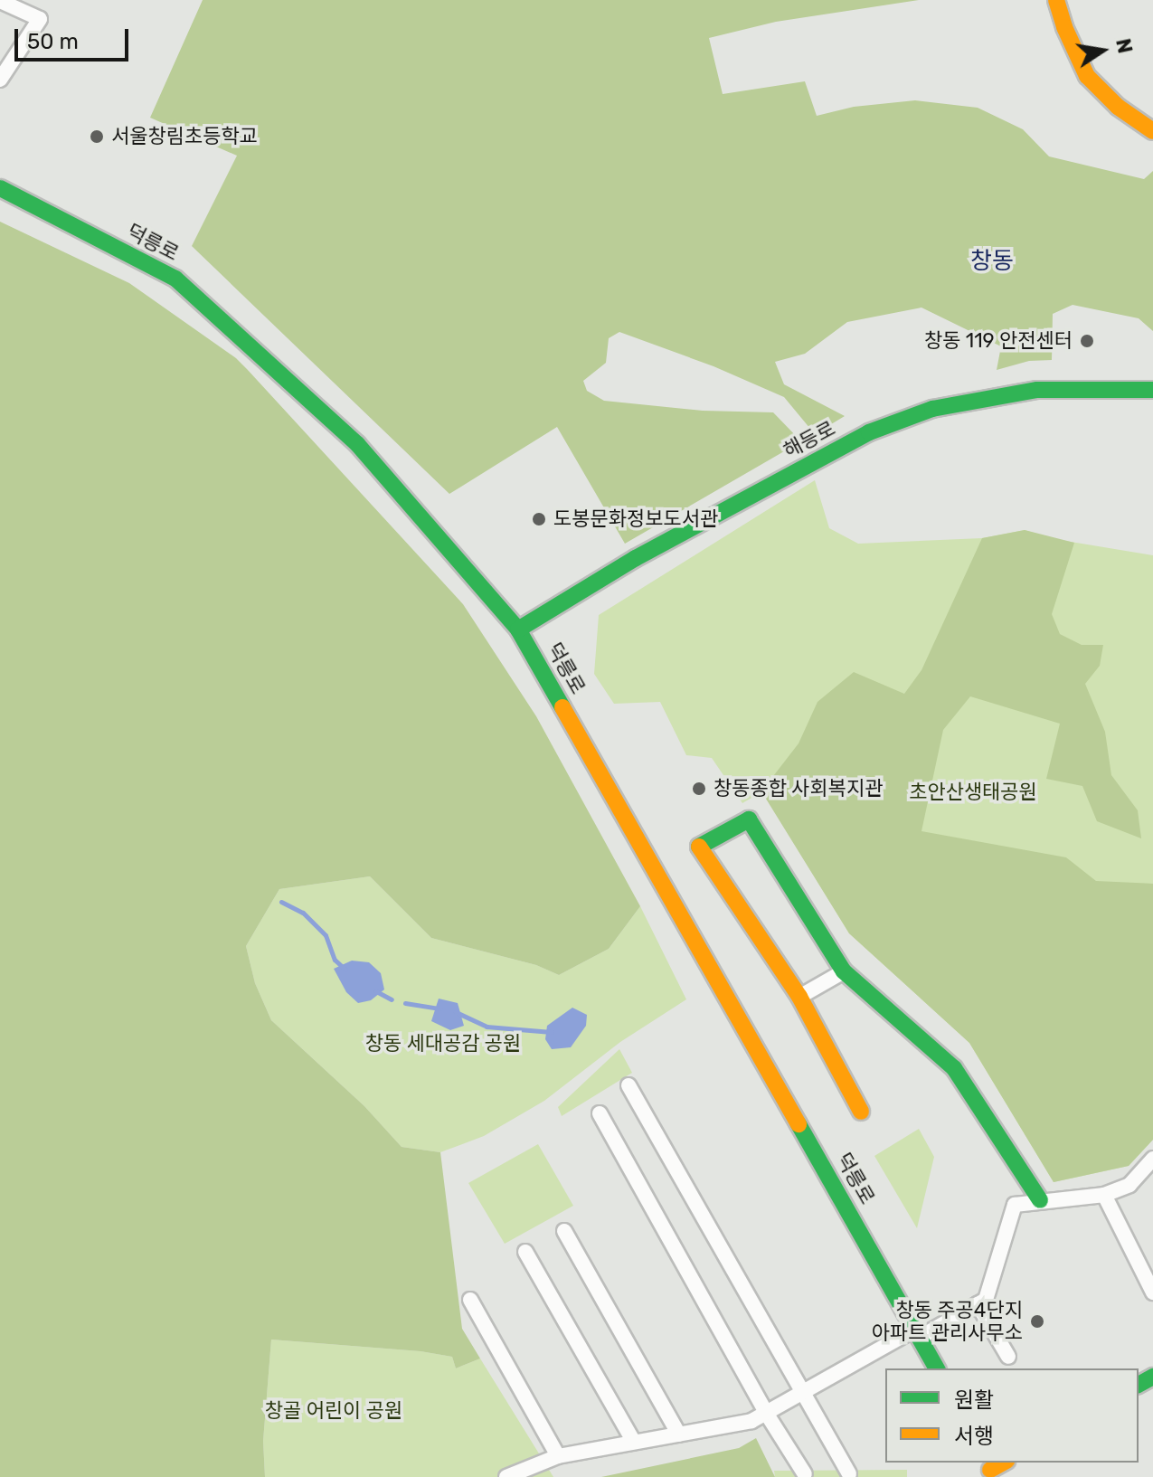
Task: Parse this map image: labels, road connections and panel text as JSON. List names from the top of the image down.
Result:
{
  "streets": {
    "main road": ["덕릉로", "해등로"]
  },
  "crossings": [
    ["덕릉로", "해등로"]
  ],
  "districts": ["창동"],
  "parks": ["초안산생태공원", "창동 세대공감 공원", "창골 어린이 공원"],
  "places": [
    "서울창림초등학교",
    "창동 119 안전센터",
    "도봉문화정보도서관",
    "창동종합 사회복지관",
    "창동 주공4단지 아파트 관리사무소"
  ],
  "legend": ["원활", "서행"],
  "scale_bar": "50 m",
  "north": "right"
}
